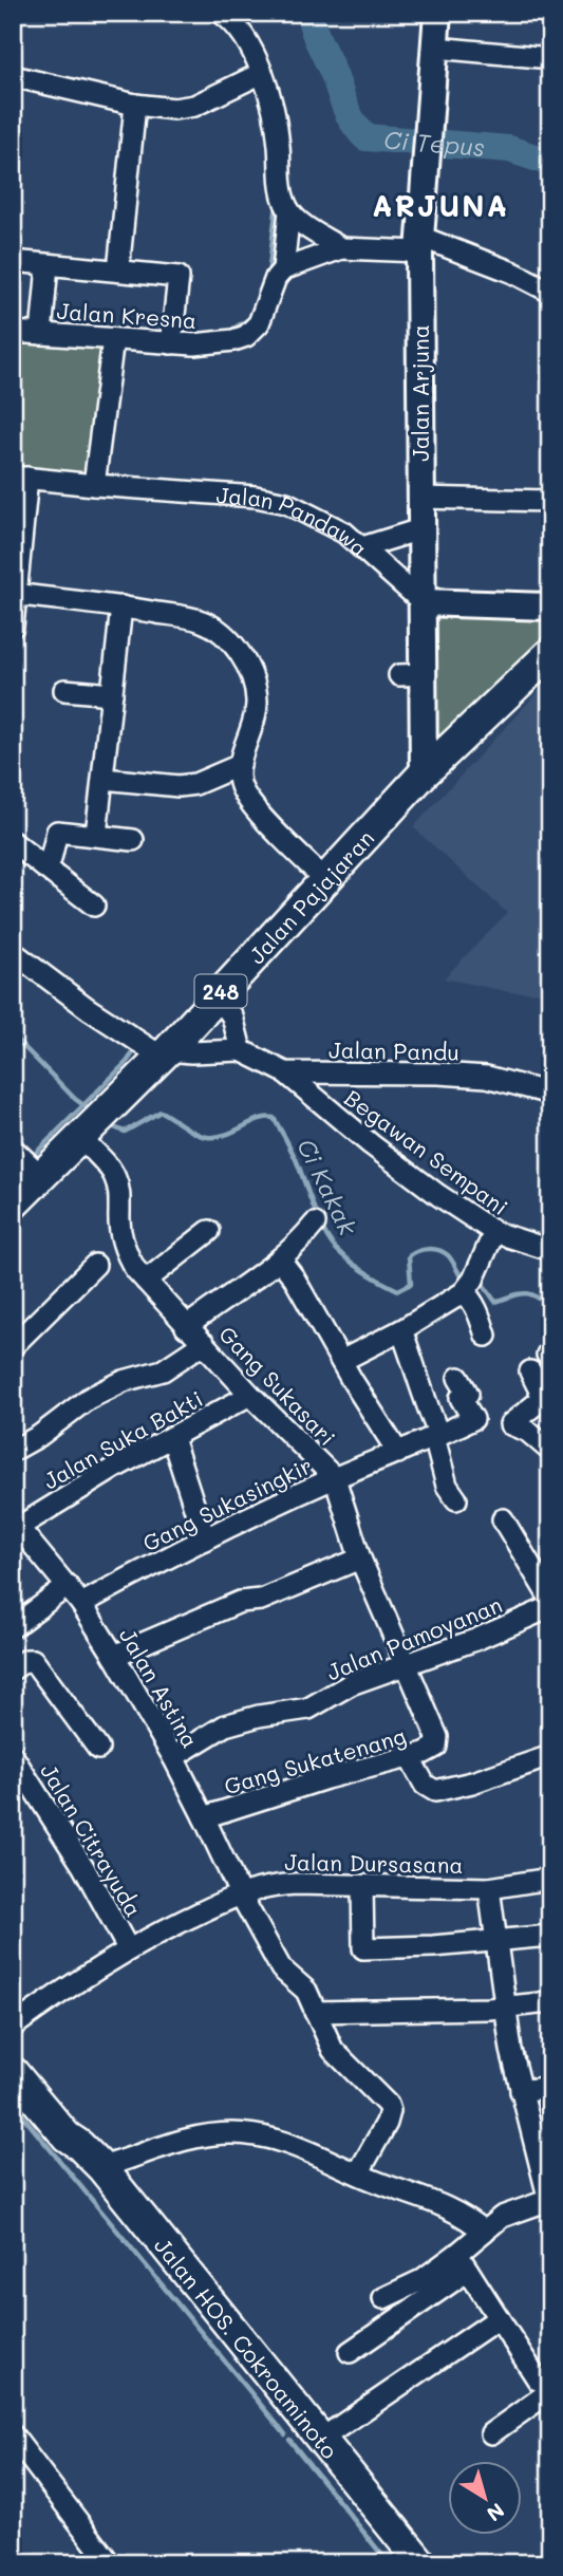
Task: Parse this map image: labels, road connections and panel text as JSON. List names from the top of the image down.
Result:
{
  "streets": {
    "highway": ["Jalan Pajajaran", "248", "Jalan HOS. Cokroaminoto"],
    "main road": ["Jalan Arjuna"],
    "street": [
      "Jalan Kresna",
      "Jalan Pandawa",
      "Jalan Pandu",
      "Begawan Sempani",
      "Gang Sukasari",
      "Jalan Suka Bakti",
      "Gang Sukasingkir",
      "Jalan Pamoyanan",
      "Jalan Astina",
      "Gang Sukatenang",
      "Jalan Citrayuda",
      "Jalan Dursasana"
    ]
  },
  "crossings": [
    ["Jalan Arjuna", "Jalan Pandawa"],
    ["Jalan Arjuna", "Jalan Pajajaran"],
    ["Jalan Pajajaran", "Jalan Pandu"],
    ["Jalan Pajajaran", "Gang Sukasari"],
    ["Jalan Pandu", "Begawan Sempani"],
    ["Gang Sukasari", "Jalan Suka Bakti"],
    ["Gang Sukasari", "Gang Sukasingkir"],
    ["Jalan Suka Bakti", "Jalan Astina"],
    ["Gang Sukasingkir", "Jalan Pamoyanan"],
    ["Gang Sukasingkir", "Jalan Astina"],
    ["Gang Sukasingkir", "Gang Sukatenang"],
    ["Jalan Pamoyanan", "Jalan Astina"],
    ["Jalan Pamoyanan", "Gang Sukatenang"],
    ["Jalan Astina", "Gang Sukatenang"],
    ["Jalan Astina", "Jalan Dursasana"],
    ["Jalan Citrayuda", "Jalan Dursasana"]
  ],
  "districts": ["ARJUNA"],
  "water": ["Ci Tepus", "Ci Kakak"],
  "north": "bottom right"
}
